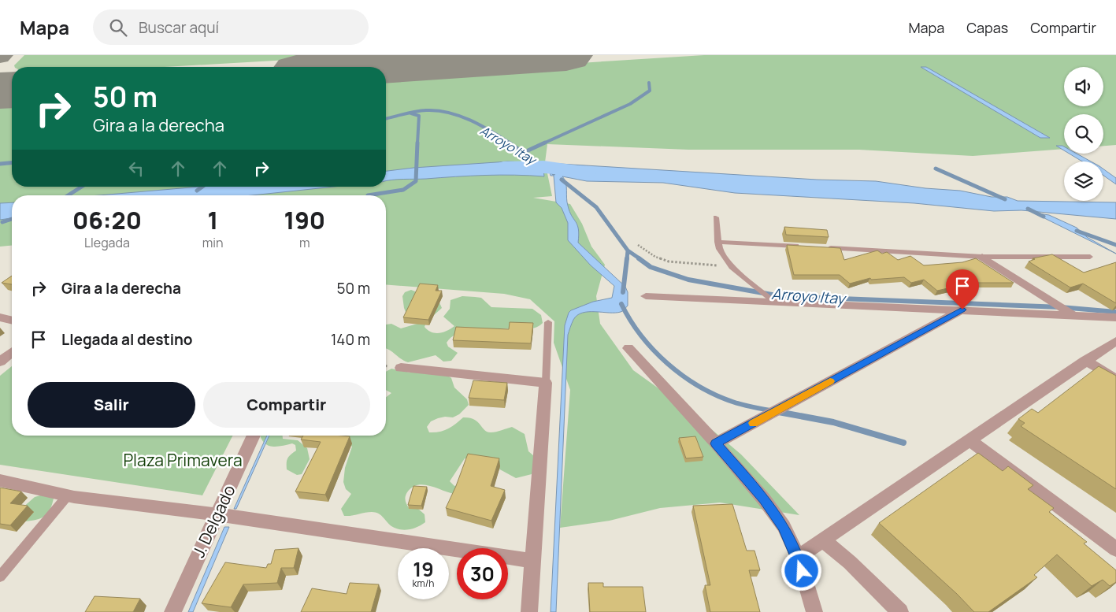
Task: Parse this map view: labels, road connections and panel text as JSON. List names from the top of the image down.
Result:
{
  "streets": {
    "street": ["J. Delgado"]
  },
  "water": ["Arroyo Itay"],
  "parks": ["Plaza Primavera"],
  "page": {
    "header": "Mapa",
    "search": "Buscar aquí",
    "nav": ["Mapa", "Capas", "Compartir"],
    "turn": ["50 m", "Gira a la derecha"],
    "eta": [
      "06:20",
      "Llegada",
      "1",
      "min",
      "190",
      "m"
    ],
    "list": [
      {
        "name": "Gira a la derecha",
        "value": "50 m"
      },
      {
        "name": "Llegada al destino",
        "value": "140 m"
      }
    ],
    "buttons": ["Salir", "Compartir"],
    "speed": "19 km/h",
    "limit": "30"
  }
}
